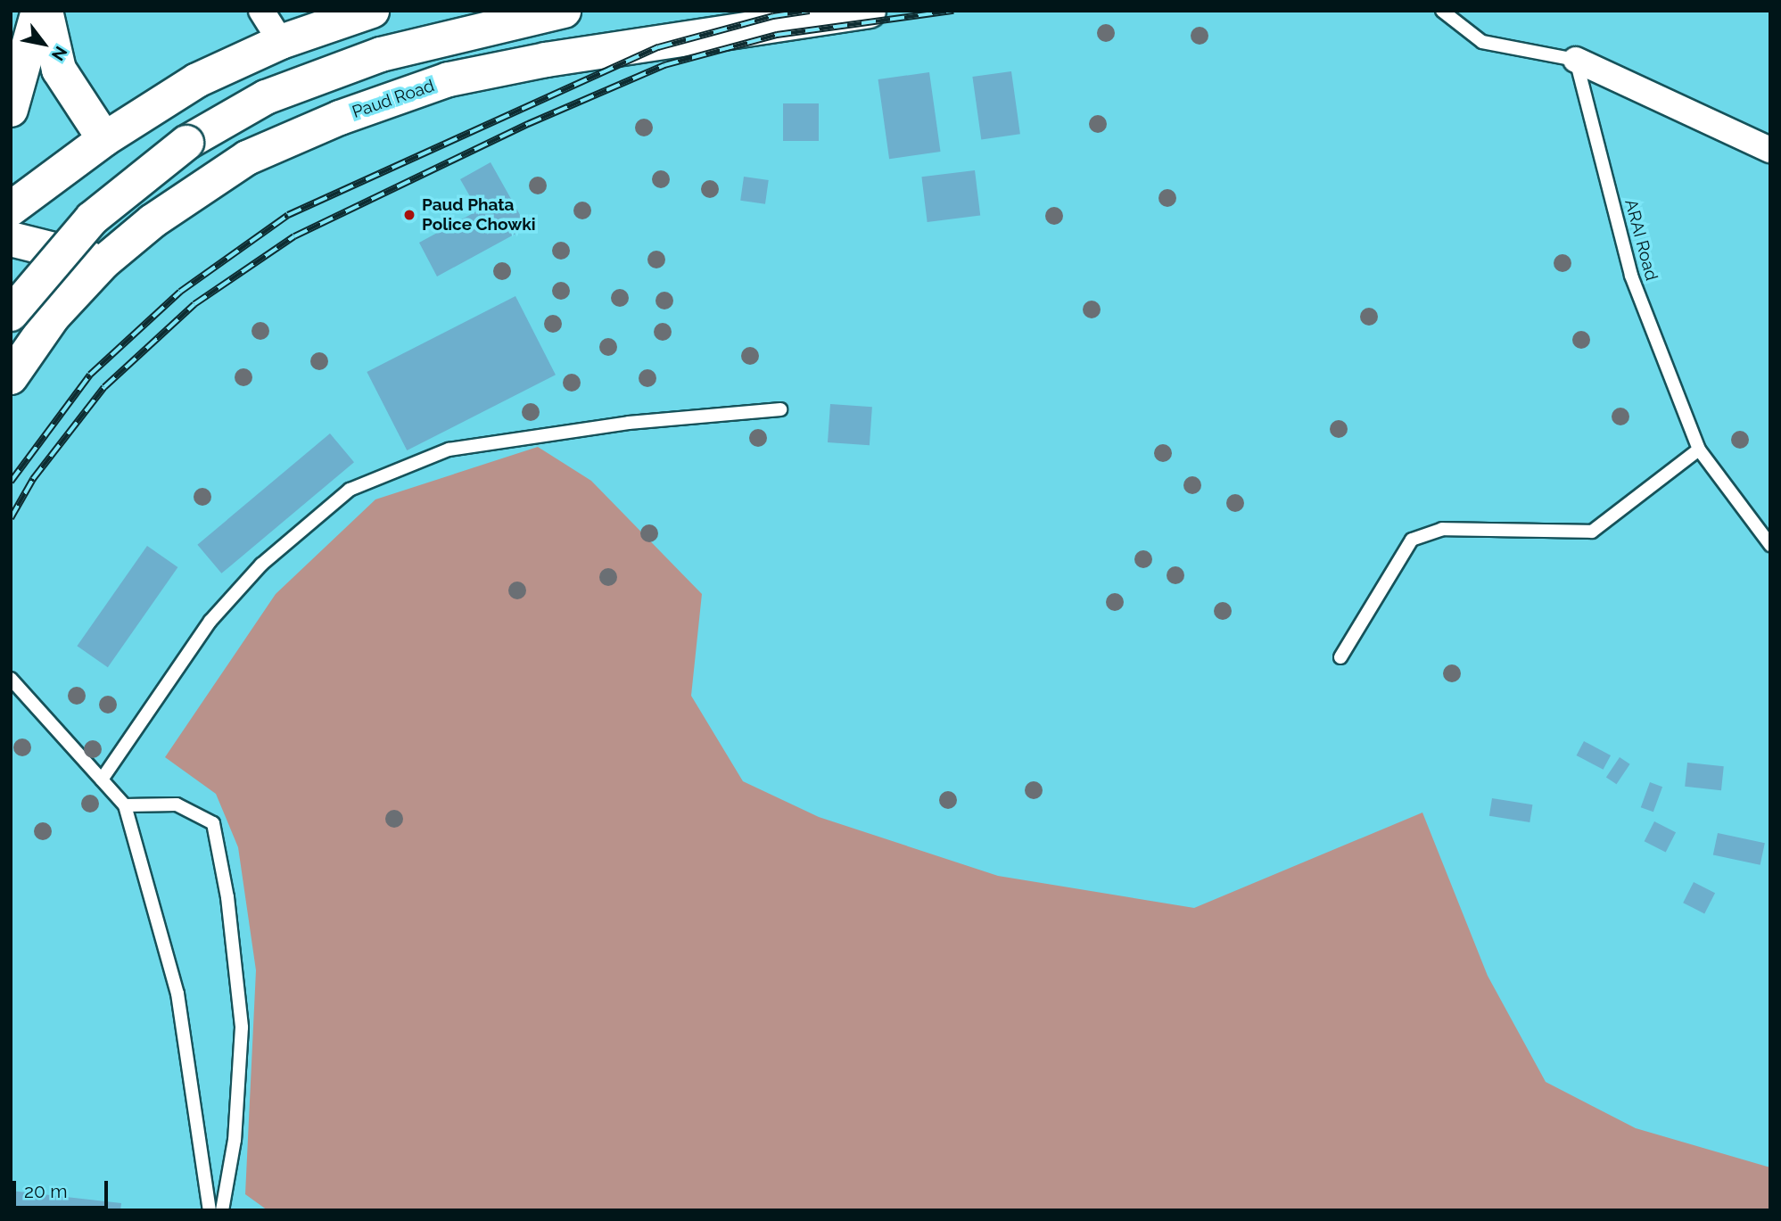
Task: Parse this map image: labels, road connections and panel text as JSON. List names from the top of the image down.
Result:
{
  "streets": {
    "main road": ["Paud Road"],
    "lane": ["ARAI Road"]
  },
  "places": ["Paud Phata Police Chowki"],
  "scale_bar": "20 m",
  "north": "bottom right"
}
